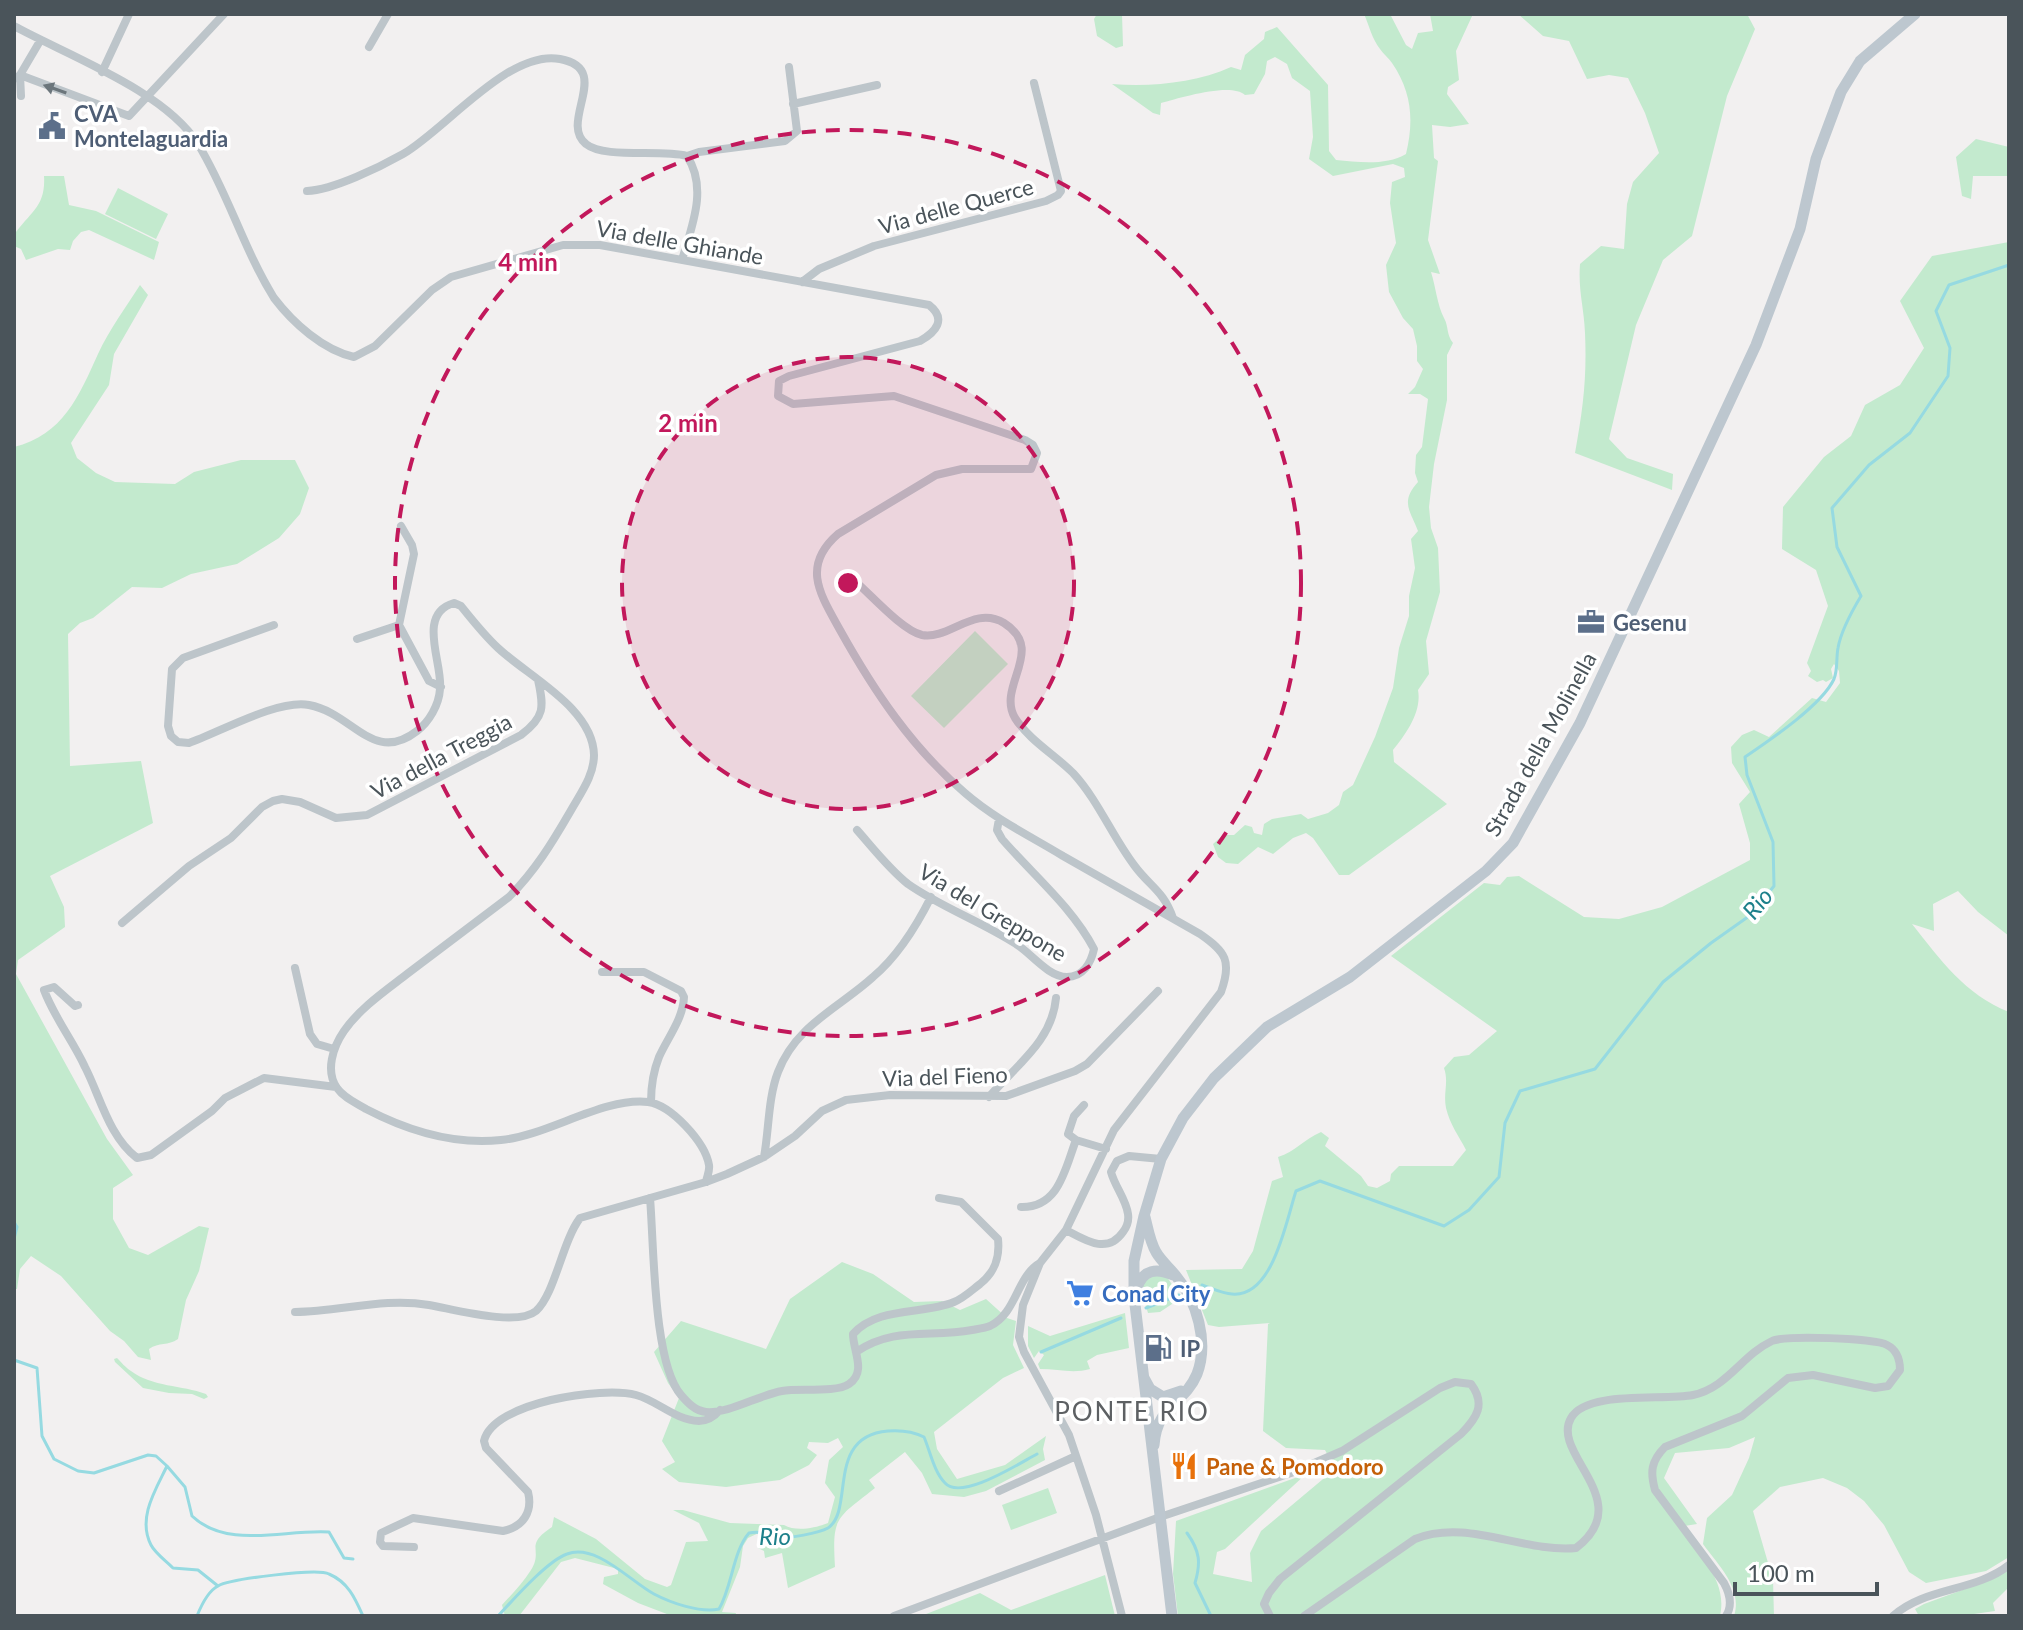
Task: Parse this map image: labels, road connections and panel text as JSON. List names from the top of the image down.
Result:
{
  "streets": {
    "main road": ["Strada della Molinella"],
    "street": [
      "Via delle Querce",
      "Via delle Ghiande",
      "Via della Treggia",
      "Via del Greppone",
      "Via del Fieno"
    ]
  },
  "crossings": [
    ["Via delle Querce", "Via delle Ghiande"],
    ["Via delle Ghiande", "Via del Greppone"]
  ],
  "districts": ["PONTE RIO"],
  "water": ["Rio"],
  "places": {
    "public building": ["CVA Montelaguardia"],
    "office": ["Gesenu"],
    "supermarket": ["Conad City"],
    "fuel station": ["IP"],
    "restaurant": ["Pane & Pomodoro"]
  },
  "scale_bar": "100 m",
  "rings": ["4 min", "2 min"]
}
